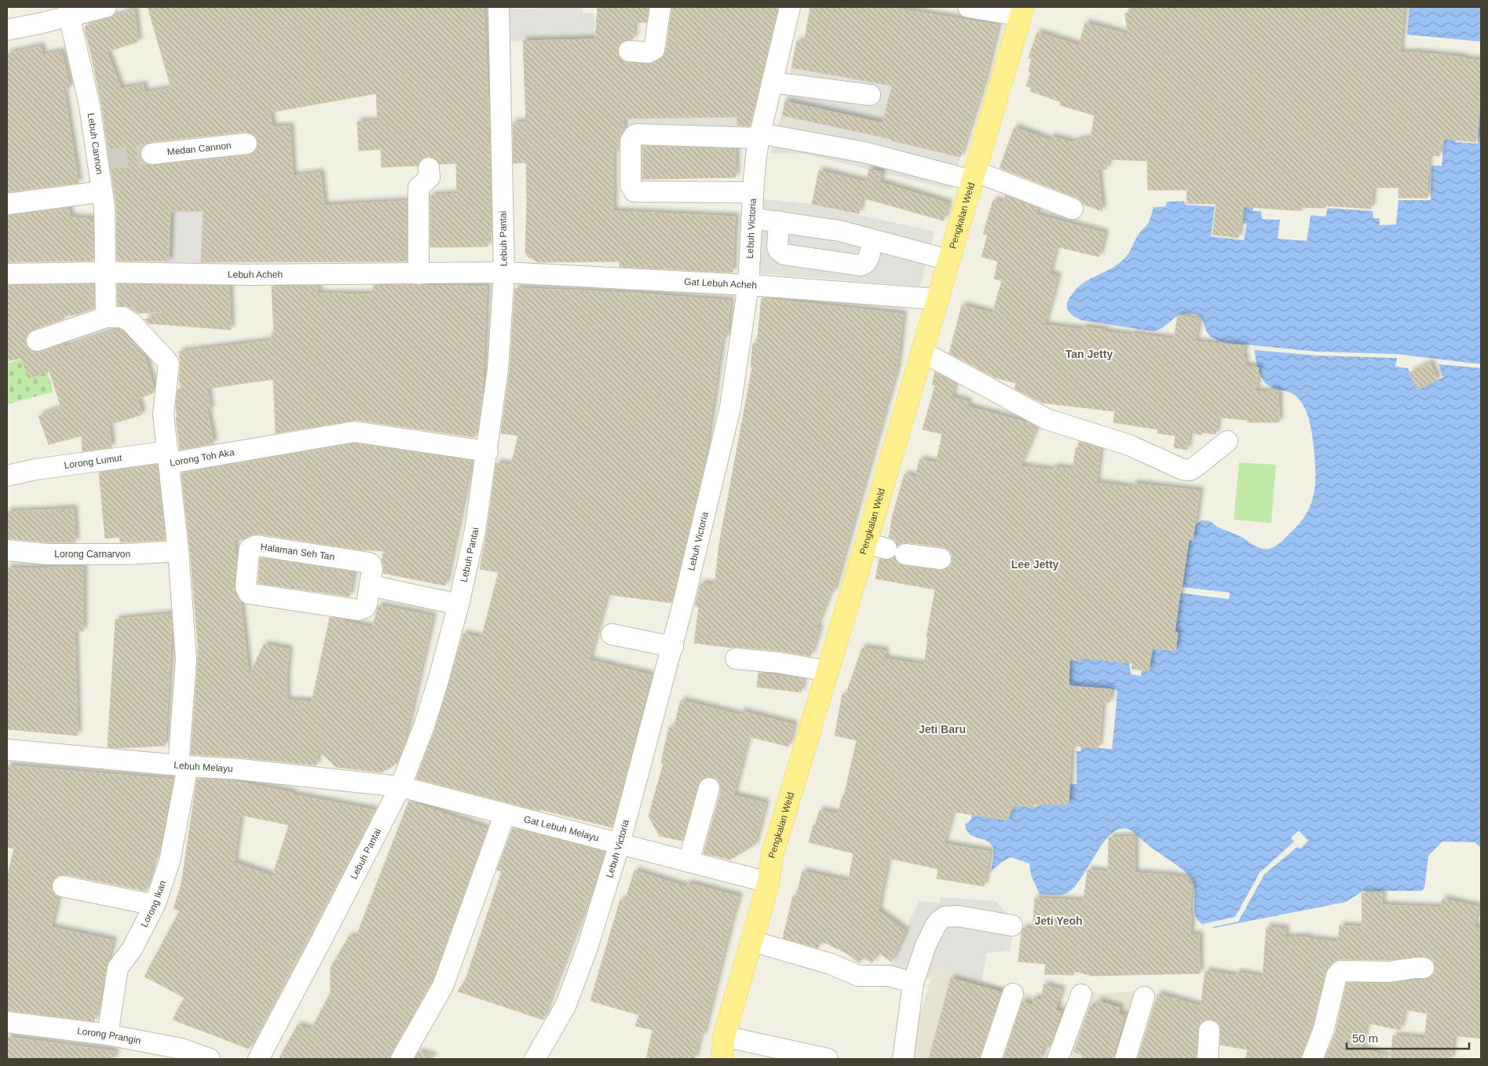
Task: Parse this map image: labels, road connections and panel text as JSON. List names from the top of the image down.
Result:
{
  "streets": {
    "main road": ["Pengkalan Weld"],
    "street": [
      "Lebuh Cannon",
      "Medan Cannon",
      "Lebuh Victoria",
      "Lebuh Pantai",
      "Lebuh Acheh",
      "Gat Lebuh Acheh",
      "Lorong Toh Aka",
      "Lorong Lumut",
      "Halaman Seh Tan",
      "Lorong Carnarvon",
      "Lebuh Melayu",
      "Gat Lebuh Melayu",
      "Lorong Ikan",
      "Lorong Prangin"
    ]
  },
  "crossings": [
    ["Lebuh Cannon", "Lebuh Acheh"],
    ["Pengkalan Weld", "Gat Lebuh Acheh"],
    ["Pengkalan Weld", "Gat Lebuh Melayu"],
    ["Lebuh Victoria", "Gat Lebuh Acheh"],
    ["Lebuh Victoria", "Gat Lebuh Melayu"],
    ["Lebuh Pantai", "Lebuh Acheh"],
    ["Lebuh Pantai", "Gat Lebuh Acheh"],
    ["Lebuh Pantai", "Lorong Toh Aka"],
    ["Lebuh Pantai", "Lebuh Melayu"],
    ["Lebuh Pantai", "Gat Lebuh Melayu"],
    ["Lebuh Acheh", "Gat Lebuh Acheh"],
    ["Lorong Toh Aka", "Lorong Lumut"],
    ["Lorong Toh Aka", "Lorong Carnarvon"],
    ["Lorong Toh Aka", "Lebuh Melayu"],
    ["Lorong Toh Aka", "Lorong Ikan"],
    ["Lebuh Melayu", "Gat Lebuh Melayu"],
    ["Lebuh Melayu", "Lorong Ikan"],
    ["Lorong Ikan", "Lorong Prangin"]
  ],
  "districts": [
    "Tan Jetty",
    "Lee Jetty",
    "Jeti Baru",
    "Jeti Yeoh"
  ],
  "scale_bar": "50 m"
}
